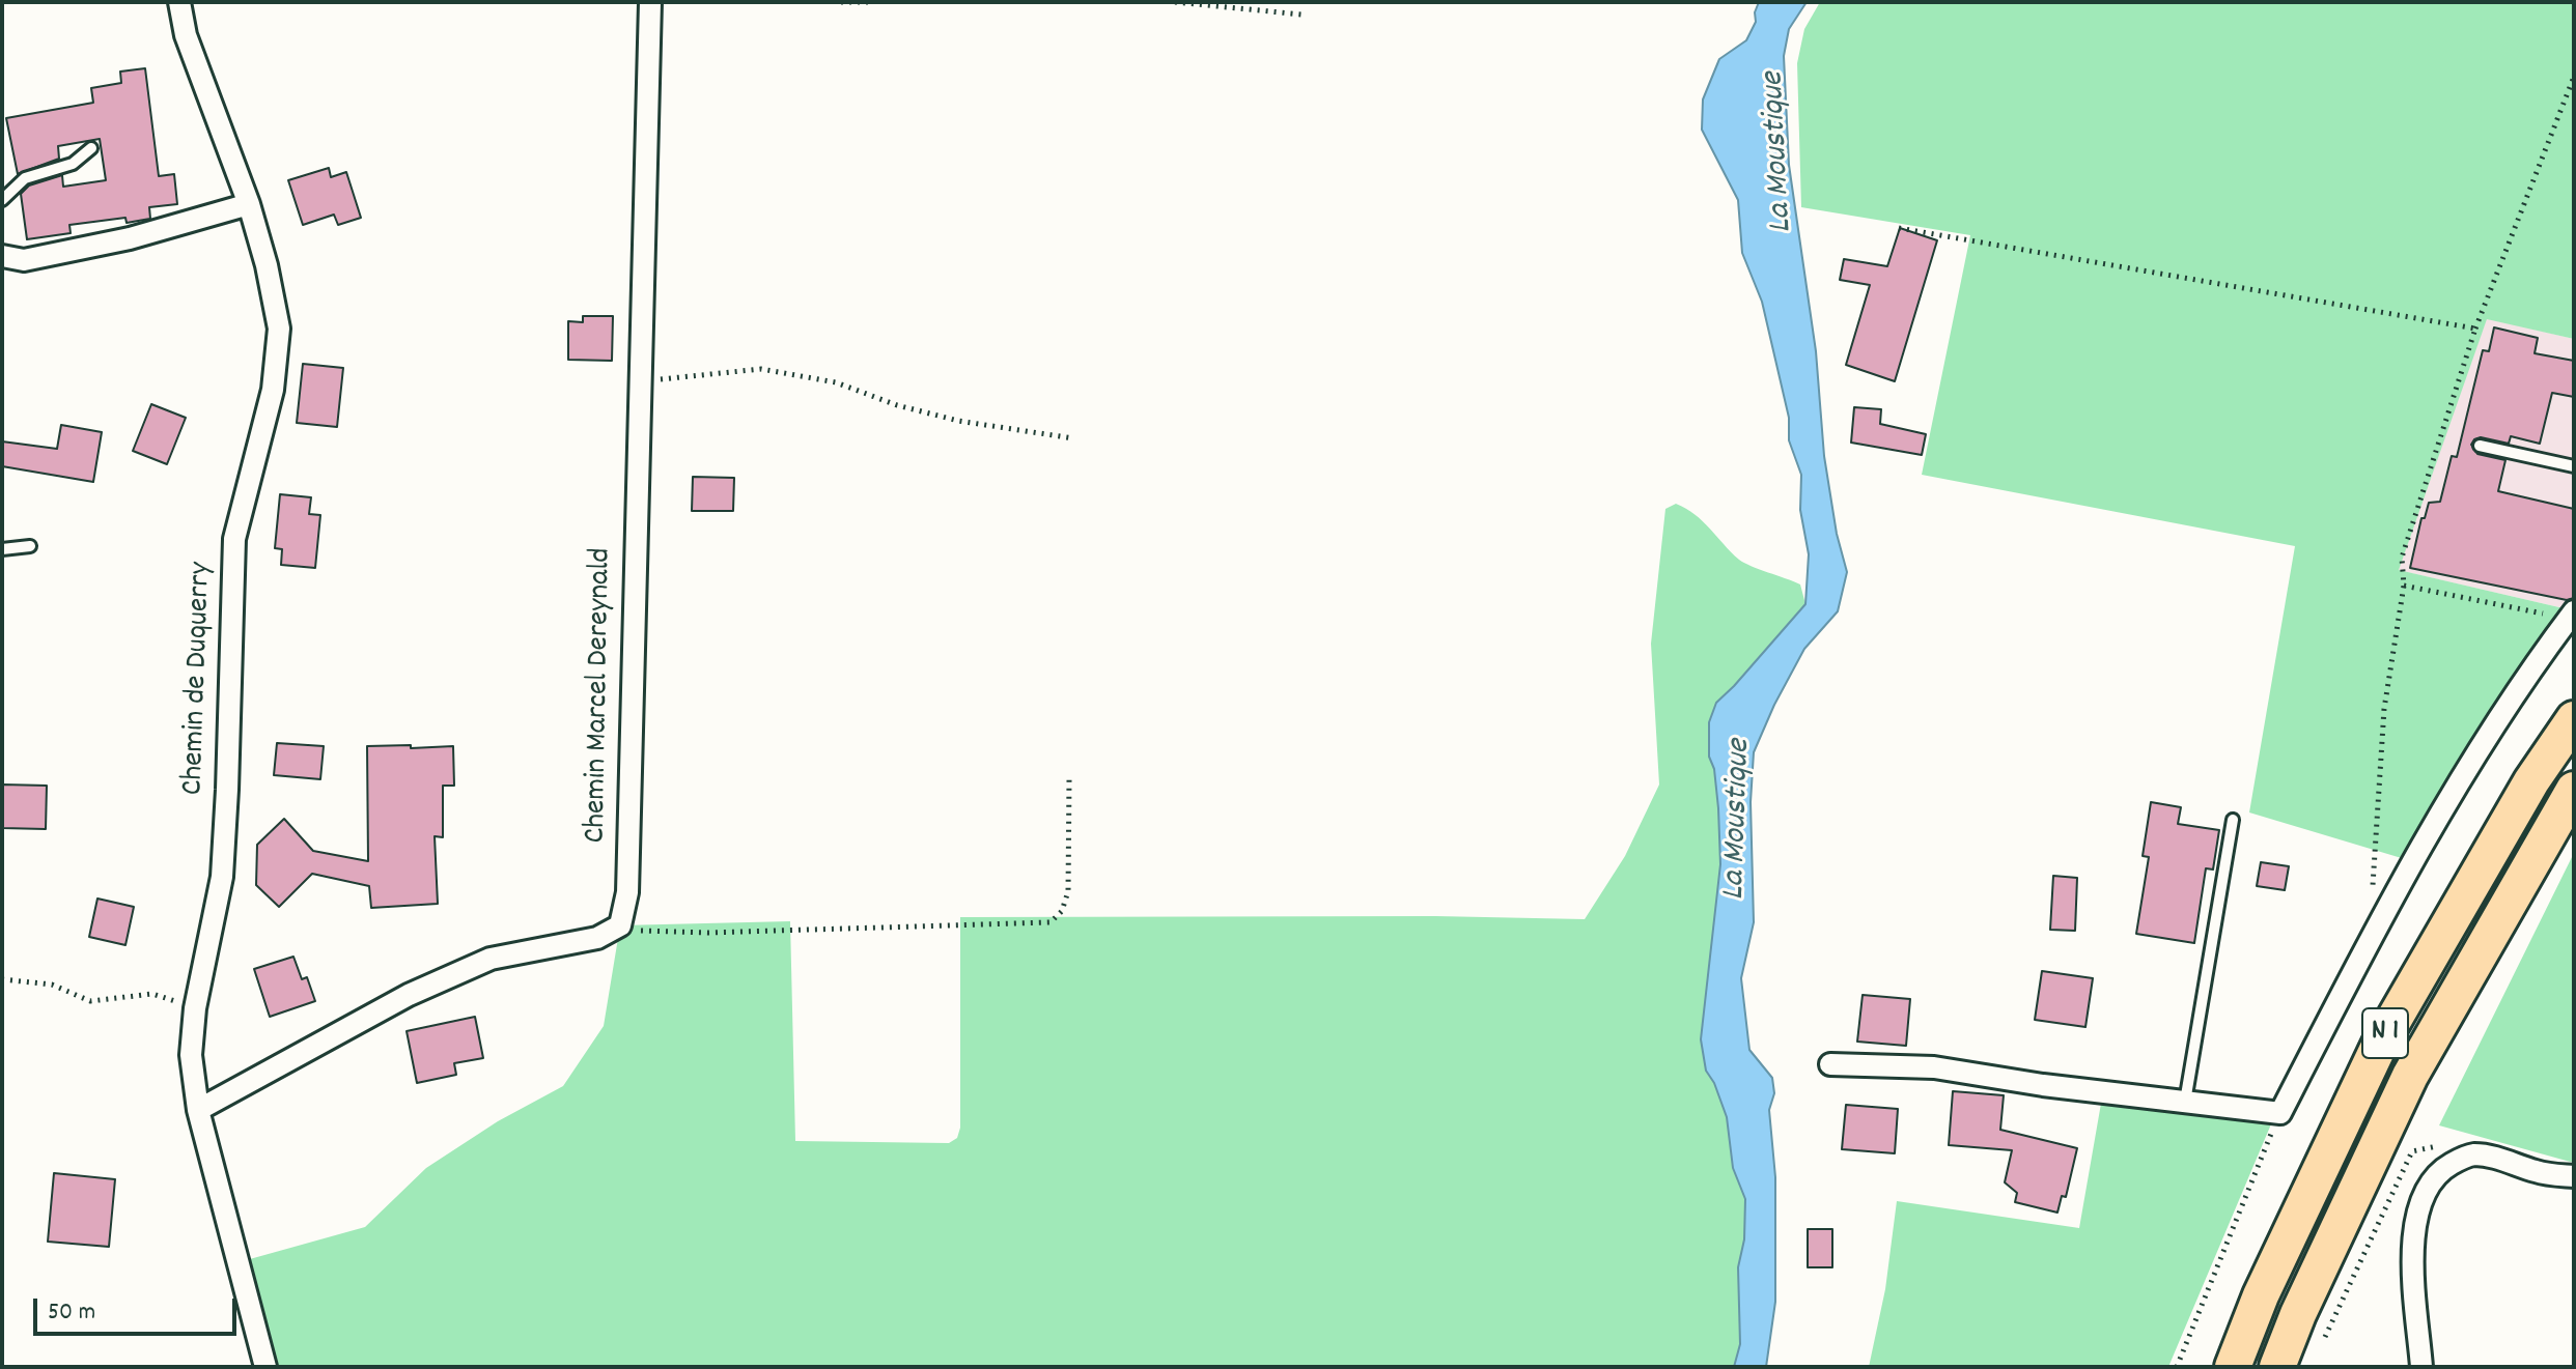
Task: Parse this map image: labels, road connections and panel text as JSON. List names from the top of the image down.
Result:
{
  "streets": {
    "highway": ["N 1"],
    "street": ["Chemin de Duquerry", "Chemin Marcel Dereynald"]
  },
  "water": ["La Moustique"],
  "scale_bar": "50 m"
}
